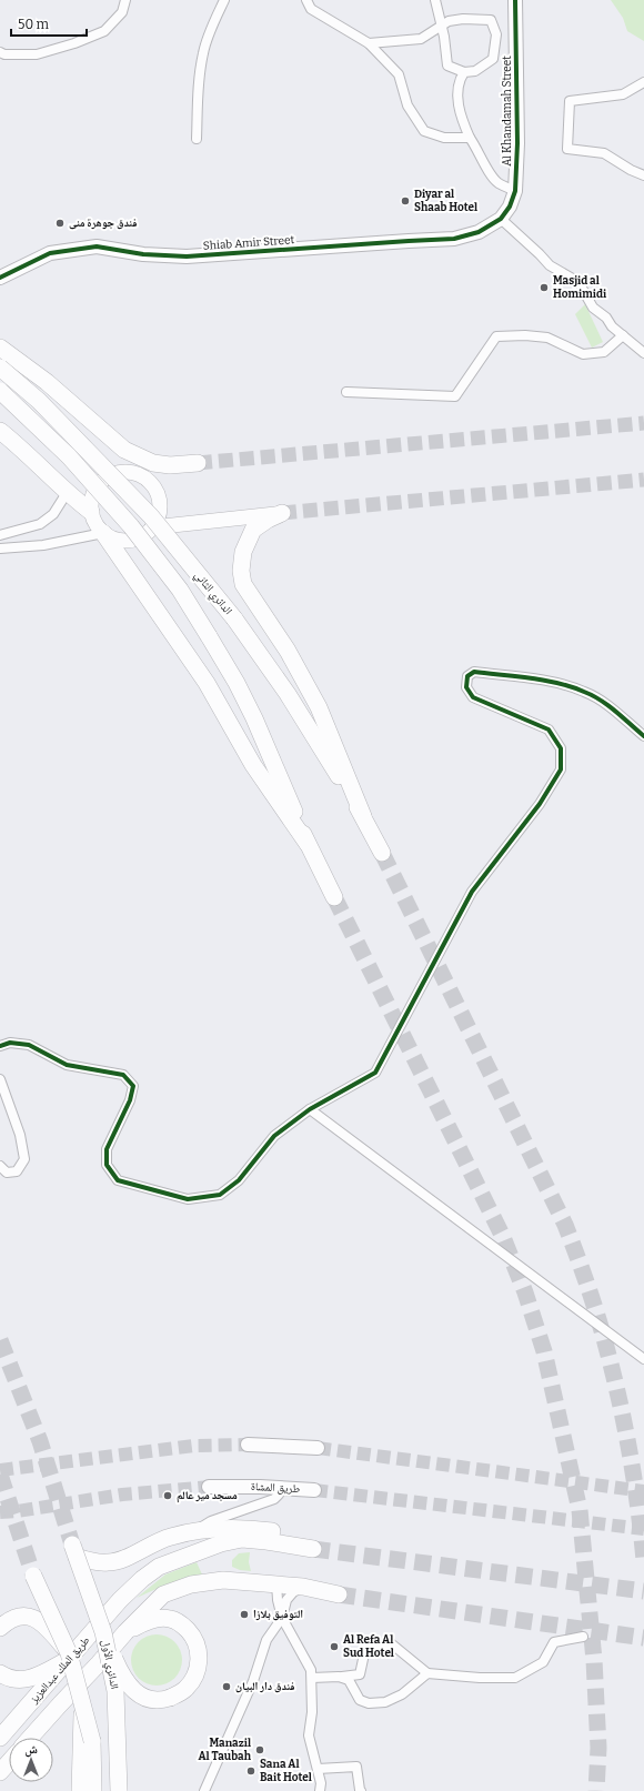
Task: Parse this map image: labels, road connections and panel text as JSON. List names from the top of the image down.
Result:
{
  "streets": {
    "highway": ["الدائري الثاني", "الدائري الأول", "طريق الملك عبدالعزيز"],
    "street": ["Al Khandamah Street", "Shiab Amir Street", "طريق المشاة"]
  },
  "crossings": [
    ["Al Khandamah Street", "Shiab Amir Street"],
    ["الدائري الأول", "طريق الملك عبدالعزيز"]
  ],
  "places": [
    "Diyar al Shaab Hotel",
    "فندق جوهرة منى",
    "Masjid al Homimidi",
    "مسجد مير عالم",
    "التوفيق بلازا",
    "Al Refa Al Sud Hotel",
    "فندق دار البيان",
    "Manazil Al Taubah",
    "Sana Al Bait Hotel"
  ],
  "scale_bar": "50 m",
  "north": "top"
}
